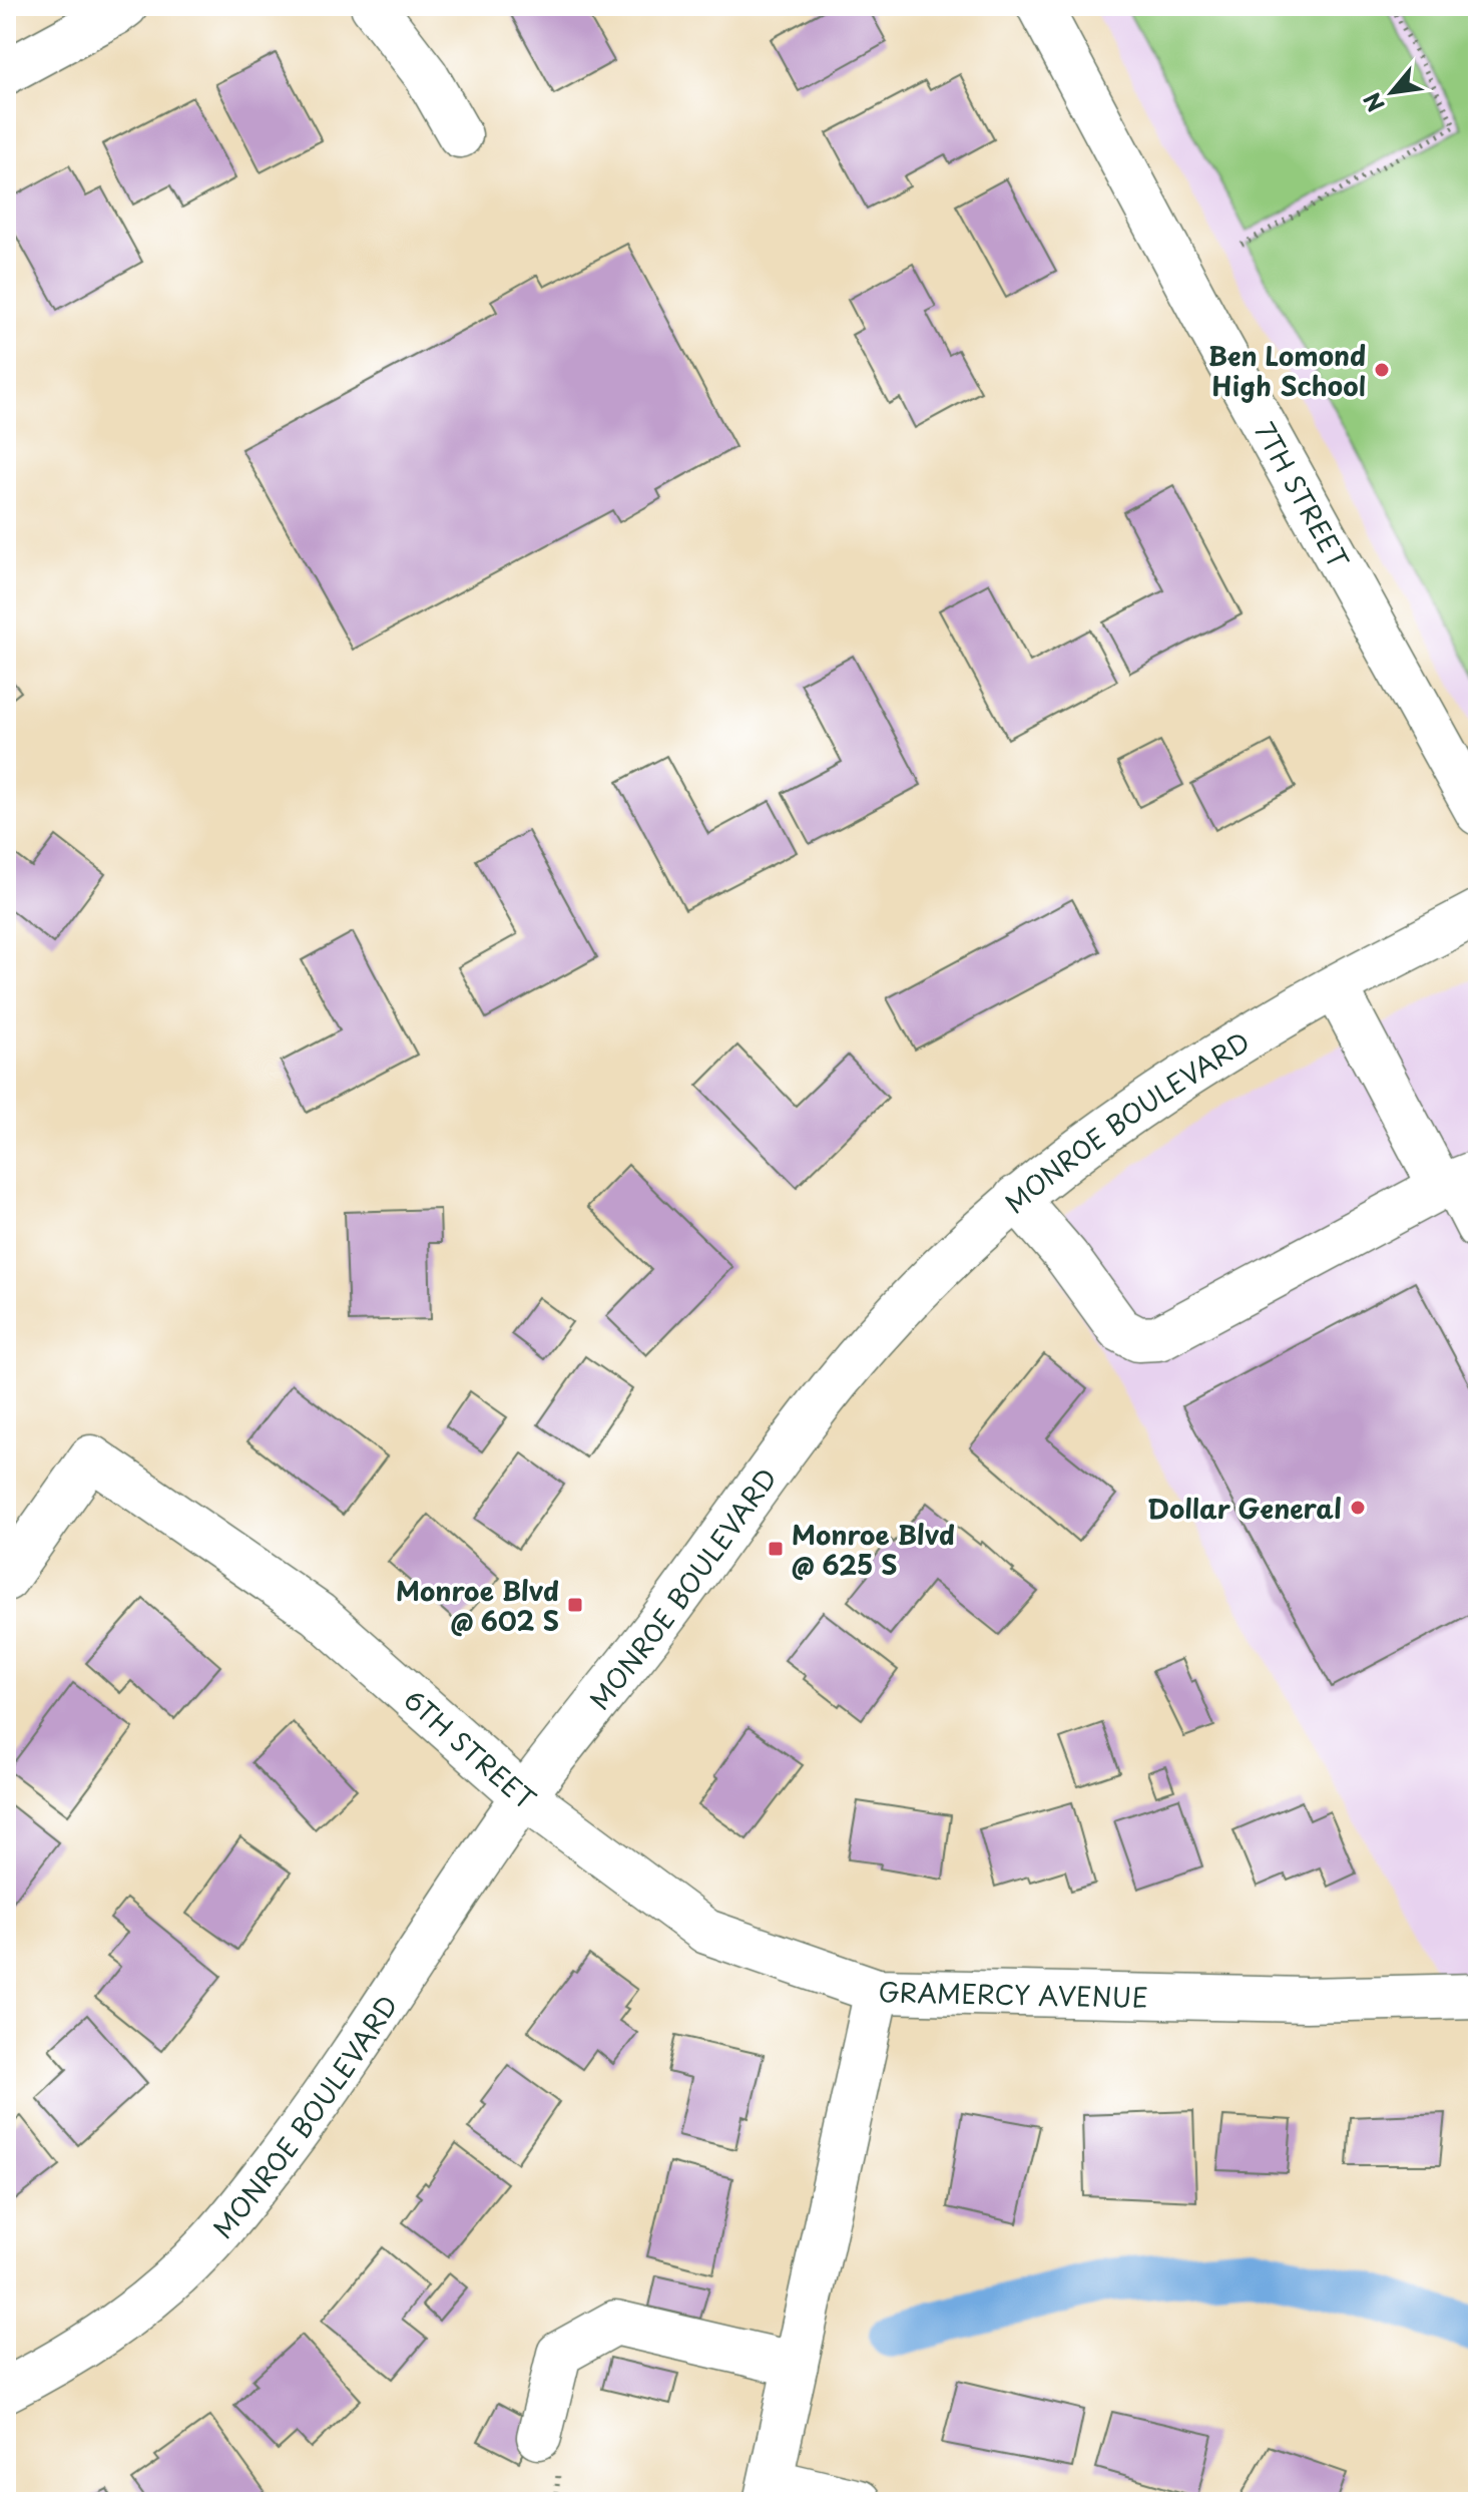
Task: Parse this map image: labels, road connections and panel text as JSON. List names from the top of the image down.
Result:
{
  "streets": {
    "street": [
      "7TH STREET",
      "MONROE BOULEVARD",
      "6TH STREET",
      "GRAMERCY AVENUE"
    ]
  },
  "crossings": [
    ["MONROE BOULEVARD", "6TH STREET"],
    ["6TH STREET", "GRAMERCY AVENUE"]
  ],
  "places": {
    "other": ["Ben Lomond High School", "Dollar General"],
    "transit": ["Monroe Blvd @ 625 S", "Monroe Blvd @ 602 S"]
  },
  "north": "bottom left"
}
